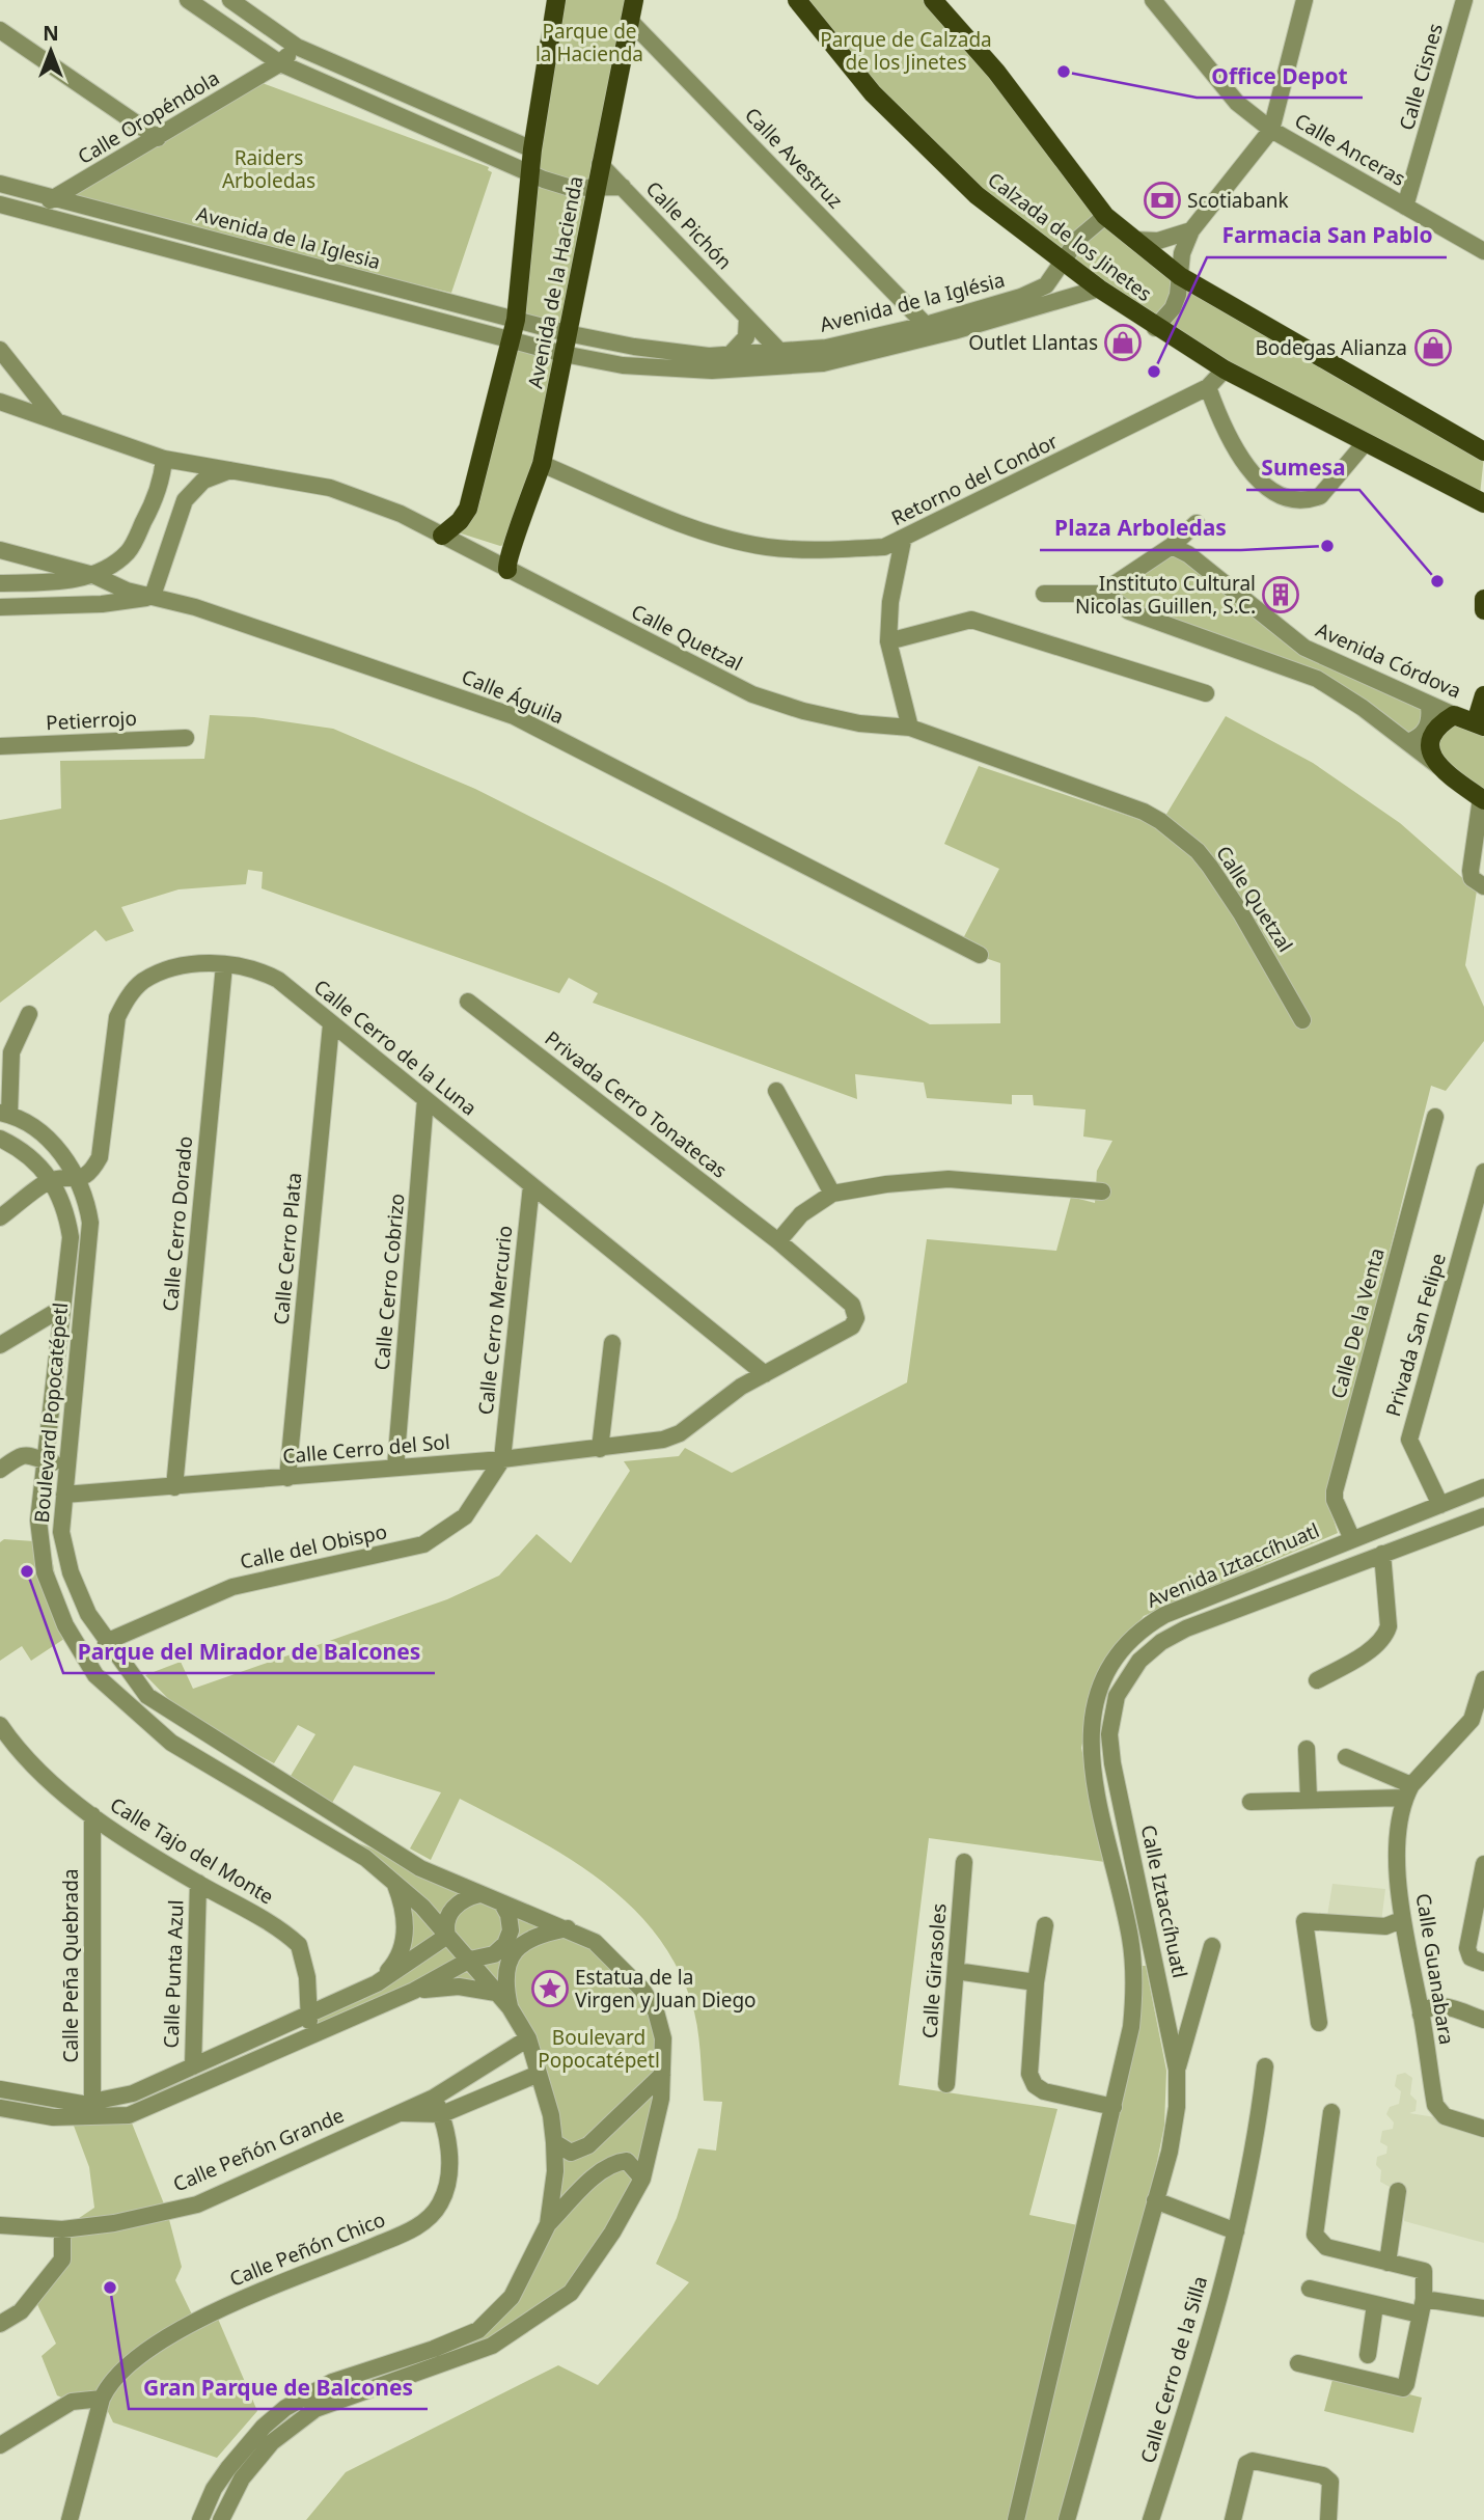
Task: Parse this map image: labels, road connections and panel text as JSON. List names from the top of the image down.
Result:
{
  "streets": {
    "main road": ["Calzada de los Jinetes", "Avenida de la Hacienda", "Avenida Córdova"],
    "street": [
      "Calle Cisnes",
      "Calle Oropéndola",
      "Calle Anceras",
      "Calle Avestruz",
      "Calle Pichón",
      "Avenida de la Iglesia",
      "Avenida de la Iglésia",
      "Retorno del Condor",
      "Calle Quetzal",
      "Calle Águila",
      "Petierrojo",
      "Calle Cerro de la Luna",
      "Privada Cerro Tonatecas",
      "Calle Cerro Dorado",
      "Calle Cerro Plata",
      "Calle Cerro Cobrizo",
      "Calle Cerro Mercurio",
      "Calle De la Venta",
      "Privada San Felipe",
      "Boulevard Popocatépetl",
      "Calle Cerro del Sol",
      "Calle del Obispo",
      "Avenida Iztaccíhuatl",
      "Calle Tajo del Monte",
      "Calle Iztaccíhuatl",
      "Calle Peña Quebrada",
      "Calle Guanabara",
      "Calle Girasoles",
      "Calle Punta Azul",
      "Calle Peñón Grande",
      "Calle Peñón Chico",
      "Calle Cerro de la Silla"
    ]
  },
  "crossings": [
    ["Calle Cisnes", "Calle Anceras"],
    ["Calle Oropéndola", "Avenida de la Iglesia"],
    ["Calle Avestruz", "Avenida de la Hacienda"],
    ["Calle Avestruz", "Avenida de la Iglésia"],
    ["Calle Pichón", "Avenida de la Hacienda"],
    ["Calle Pichón", "Avenida de la Iglésia"],
    ["Calzada de los Jinetes", "Avenida de la Iglésia"],
    ["Calzada de los Jinetes", "Retorno del Condor"],
    ["Avenida de la Iglesia", "Avenida de la Hacienda"],
    ["Avenida de la Iglesia", "Avenida de la Iglésia"],
    ["Avenida de la Hacienda", "Avenida de la Iglésia"],
    ["Avenida de la Hacienda", "Retorno del Condor"],
    ["Avenida de la Hacienda", "Calle Quetzal"],
    ["Calle Cerro de la Luna", "Privada Cerro Tonatecas"],
    ["Calle Cerro de la Luna", "Calle Cerro Dorado"],
    ["Calle Cerro de la Luna", "Calle Cerro Plata"],
    ["Calle Cerro de la Luna", "Calle Cerro Cobrizo"],
    ["Calle Cerro de la Luna", "Calle Cerro Mercurio"],
    ["Calle Cerro de la Luna", "Boulevard Popocatépetl"],
    ["Calle Cerro de la Luna", "Calle Cerro del Sol"],
    ["Privada Cerro Tonatecas", "Calle Cerro del Sol"],
    ["Calle Cerro Dorado", "Calle Cerro del Sol"],
    ["Calle Cerro Plata", "Calle Cerro del Sol"],
    ["Calle Cerro Cobrizo", "Calle Cerro del Sol"],
    ["Calle Cerro Mercurio", "Calle Cerro del Sol"],
    ["Calle Cerro Mercurio", "Calle del Obispo"],
    ["Calle De la Venta", "Avenida Iztaccíhuatl"],
    ["Privada San Felipe", "Avenida Iztaccíhuatl"],
    ["Boulevard Popocatépetl", "Calle Cerro del Sol"],
    ["Boulevard Popocatépetl", "Calle del Obispo"],
    ["Boulevard Popocatépetl", "Calle Peñón Grande"],
    ["Calle Cerro del Sol", "Calle del Obispo"],
    ["Calle Tajo del Monte", "Calle Peña Quebrada"],
    ["Calle Tajo del Monte", "Calle Punta Azul"],
    ["Calle Peñón Grande", "Calle Peñón Chico"]
  ],
  "parks": [
    "Parque de la Hacienda",
    "Parque de Calzada de los Jinetes",
    "Raiders Arboledas",
    "Boulevard Popocatépetl"
  ],
  "places": {
    "other": [
      "Office Depot",
      "Farmacia San Pablo",
      "Plaza Arboledas",
      "Sumesa",
      "Parque del Mirador de Balcones",
      "Gran Parque de Balcones"
    ],
    "bank": ["Scotiabank"],
    "shop": ["Outlet Llantas", "Bodegas Alianza"],
    "building": ["Instituto Cultural Nicolas Guillen, S.C."],
    "place": ["Estatua de la Virgen y Juan Diego"]
  },
  "north": "top"
}
